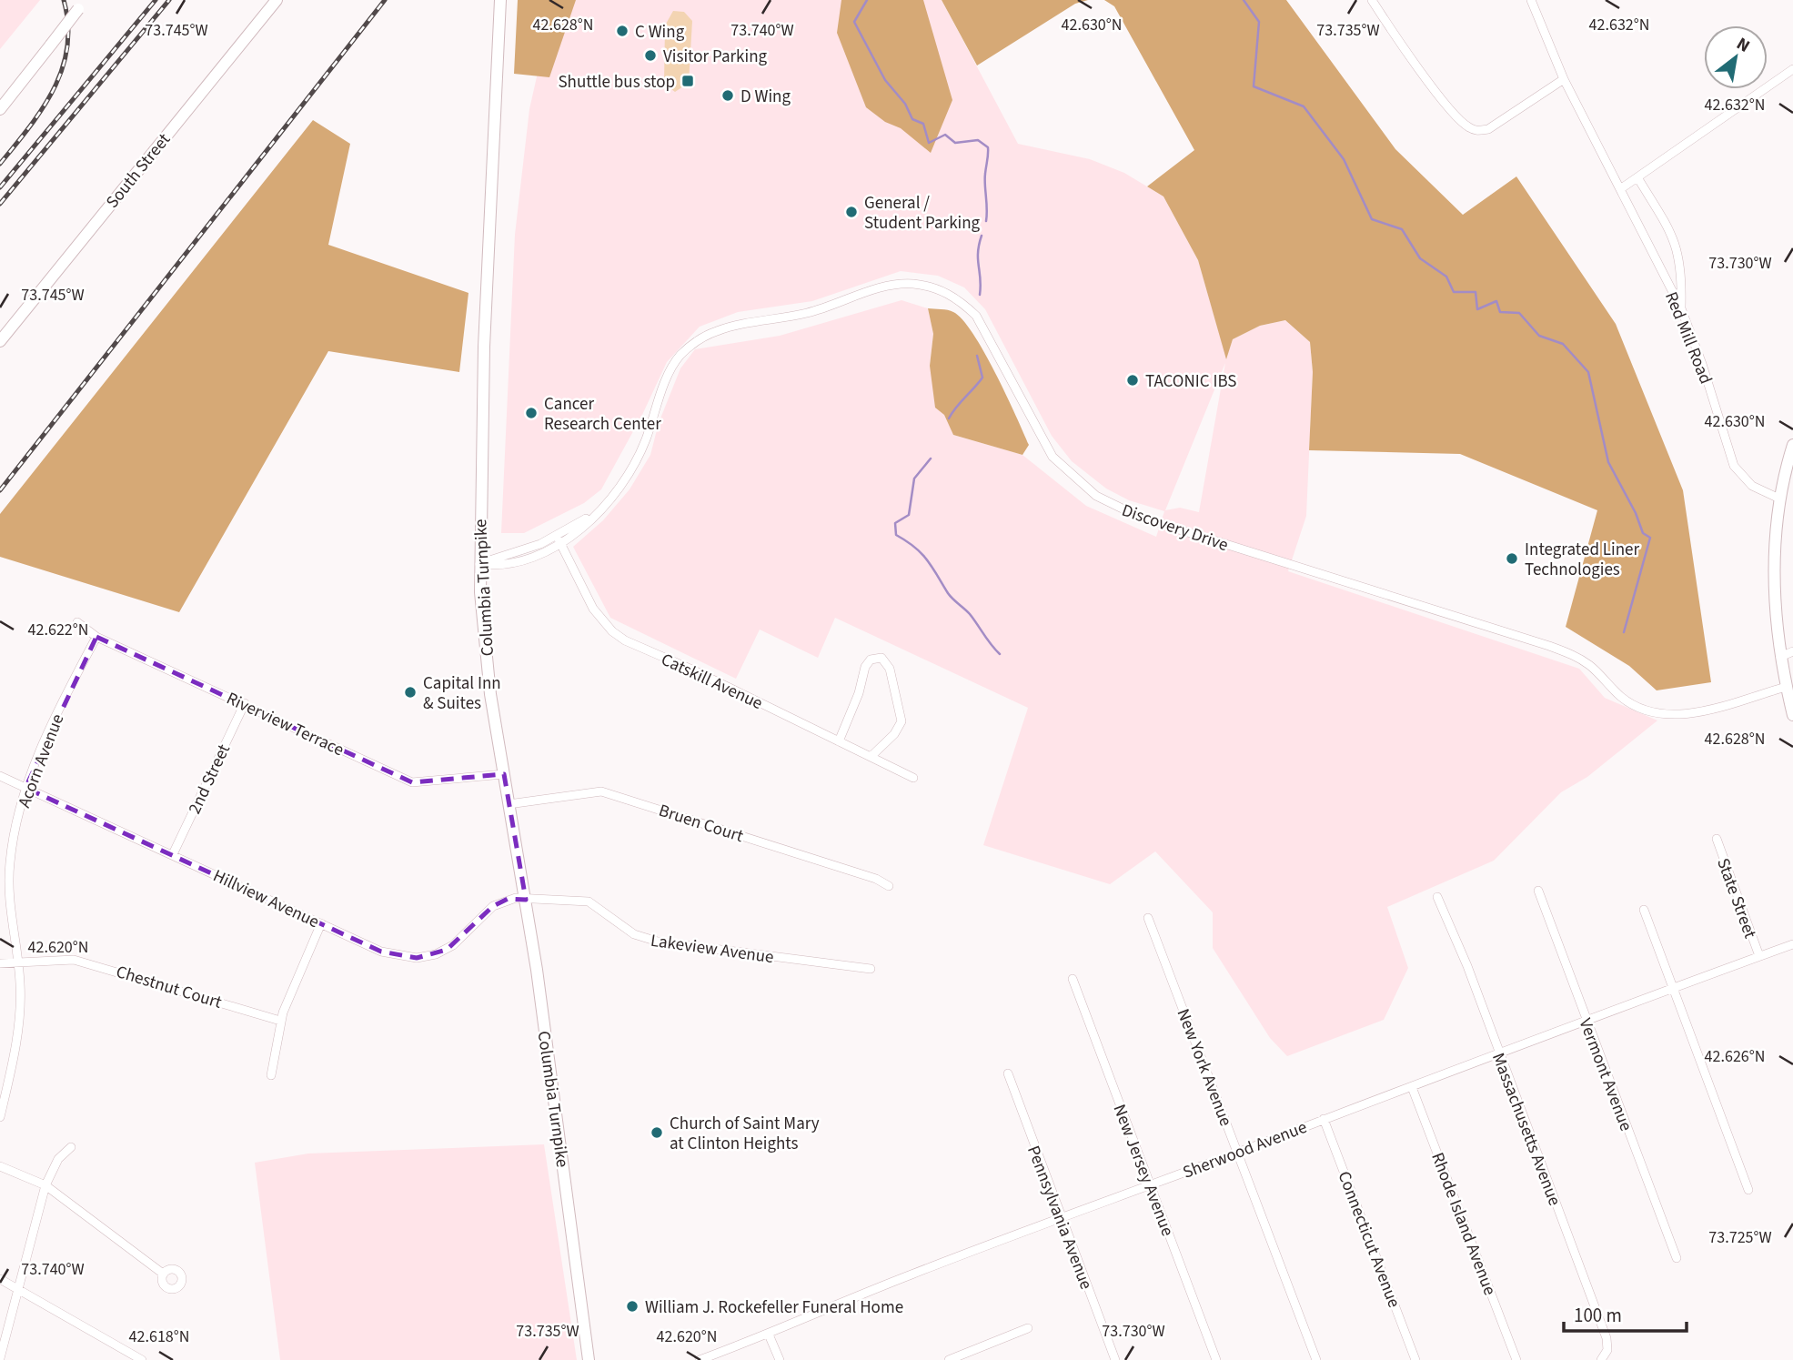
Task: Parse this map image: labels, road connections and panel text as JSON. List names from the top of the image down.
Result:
{
  "streets": {
    "main road": ["South Street", "Columbia Turnpike"],
    "street": [
      "Red Mill Road",
      "Discovery Drive",
      "Catskill Avenue",
      "Riverview Terrace",
      "Acorn Avenue",
      "2nd Street",
      "Bruen Court",
      "Hillview Avenue",
      "State Street",
      "Lakeview Avenue",
      "Chestnut Court",
      "New York Avenue",
      "Vermont Avenue",
      "Massachusetts Avenue",
      "Sherwood Avenue",
      "New Jersey Avenue",
      "Pennsylvania Avenue",
      "Rhode Island Avenue",
      "Connecticut Avenue"
    ]
  },
  "crossings": [
    ["Discovery Drive", "Columbia Turnpike"],
    ["Discovery Drive", "Catskill Avenue"],
    ["Columbia Turnpike", "Riverview Terrace"],
    ["Columbia Turnpike", "Bruen Court"],
    ["Columbia Turnpike", "Hillview Avenue"],
    ["Columbia Turnpike", "Lakeview Avenue"],
    ["Riverview Terrace", "Acorn Avenue"],
    ["Riverview Terrace", "2nd Street"],
    ["Acorn Avenue", "Hillview Avenue"],
    ["Acorn Avenue", "Chestnut Court"],
    ["2nd Street", "Hillview Avenue"],
    ["Hillview Avenue", "Lakeview Avenue"],
    ["State Street", "Sherwood Avenue"],
    ["New York Avenue", "Sherwood Avenue"],
    ["Vermont Avenue", "Sherwood Avenue"],
    ["Massachusetts Avenue", "Sherwood Avenue"],
    ["Sherwood Avenue", "New Jersey Avenue"],
    ["Sherwood Avenue", "Pennsylvania Avenue"],
    ["Sherwood Avenue", "Rhode Island Avenue"],
    ["Sherwood Avenue", "Connecticut Avenue"]
  ],
  "places": {
    "other": [
      "C Wing",
      "Visitor Parking",
      "D Wing",
      "General / Student Parking",
      "TACONIC IBS",
      "Cancer Research Center",
      "Integrated Liner Technologies",
      "Capital Inn & Suites",
      "Church of Saint Mary at Clinton Heights",
      "William J. Rockefeller Funeral Home"
    ],
    "transit": ["Shuttle bus stop"]
  },
  "scale_bar": "100 m",
  "north": "top right",
  "coordinates": [
    "42.630°N",
    "42.628°N",
    "42.632°N",
    "73.745°W",
    "73.740°W",
    "73.735°W",
    "73.730°W",
    "42.622°N",
    "42.620°N",
    "42.626°N",
    "73.725°W",
    "42.618°N"
  ]
}
